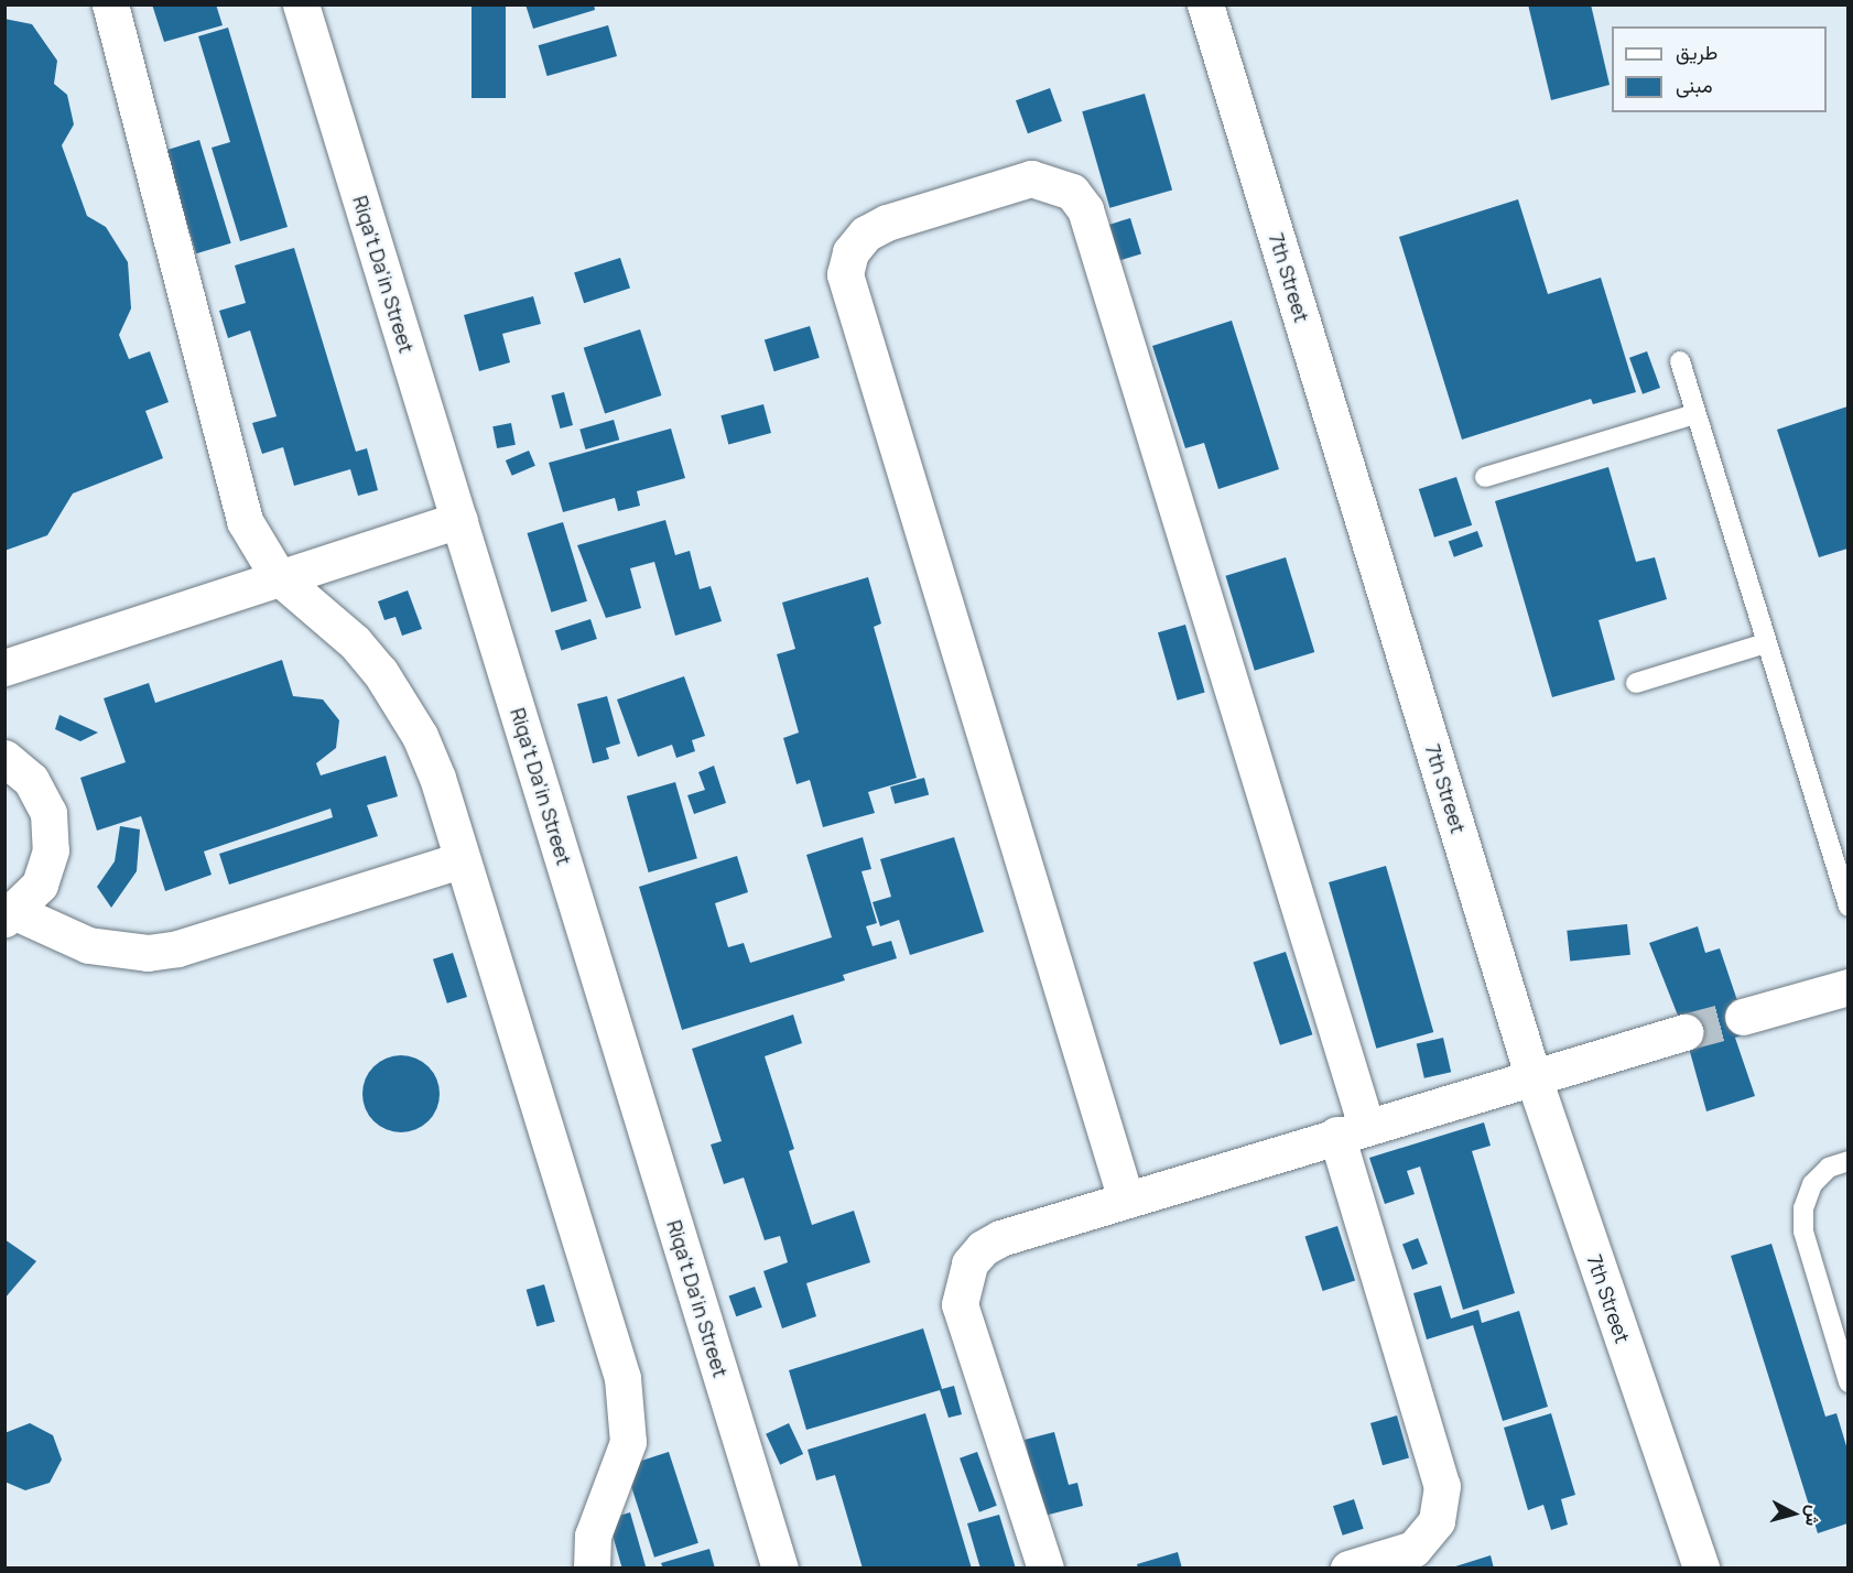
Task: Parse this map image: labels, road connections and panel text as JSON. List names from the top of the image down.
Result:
{
  "streets": {
    "street": ["Riqa't Da'in Street", "7th Street"]
  },
  "legend": ["طريق", "مبنى"],
  "north": "right"
}
